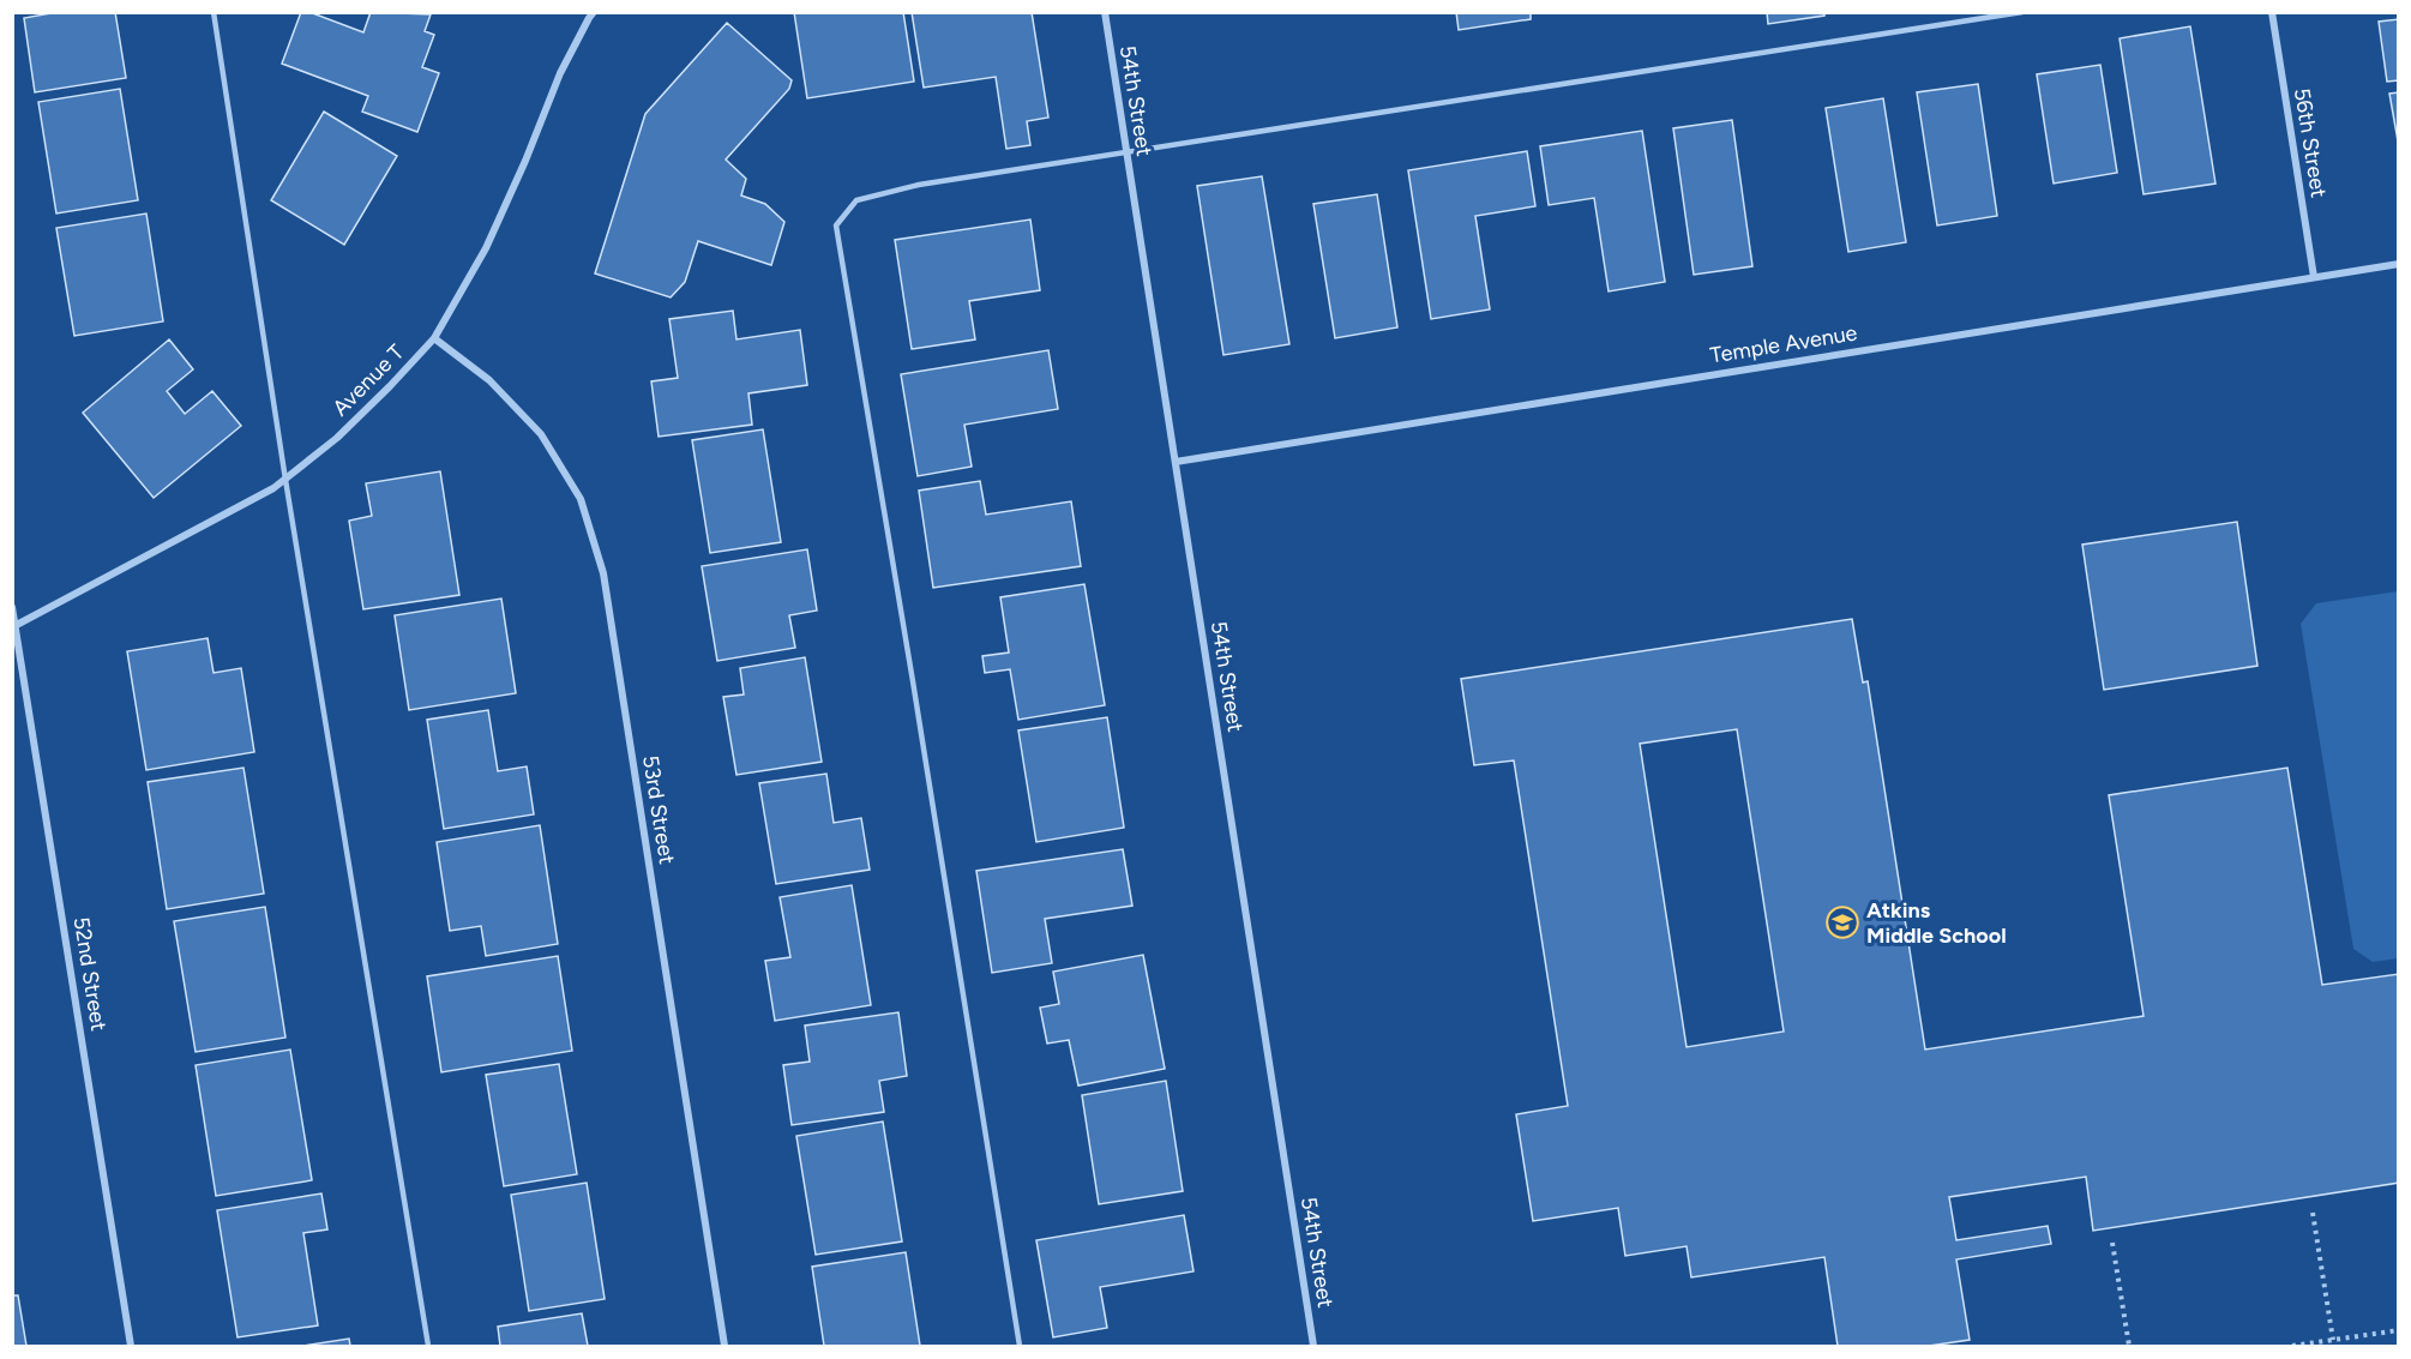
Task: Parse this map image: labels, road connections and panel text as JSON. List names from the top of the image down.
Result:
{
  "streets": {
    "street": [
      "54th Street",
      "56th Street",
      "Temple Avenue",
      "Avenue T",
      "53rd Street",
      "52nd Street"
    ]
  },
  "crossings": [
    ["54th Street", "Temple Avenue"],
    ["56th Street", "Temple Avenue"],
    ["Avenue T", "53rd Street"],
    ["Avenue T", "52nd Street"]
  ],
  "places": {
    "school or university": ["Atkins Middle School"]
  }
}
